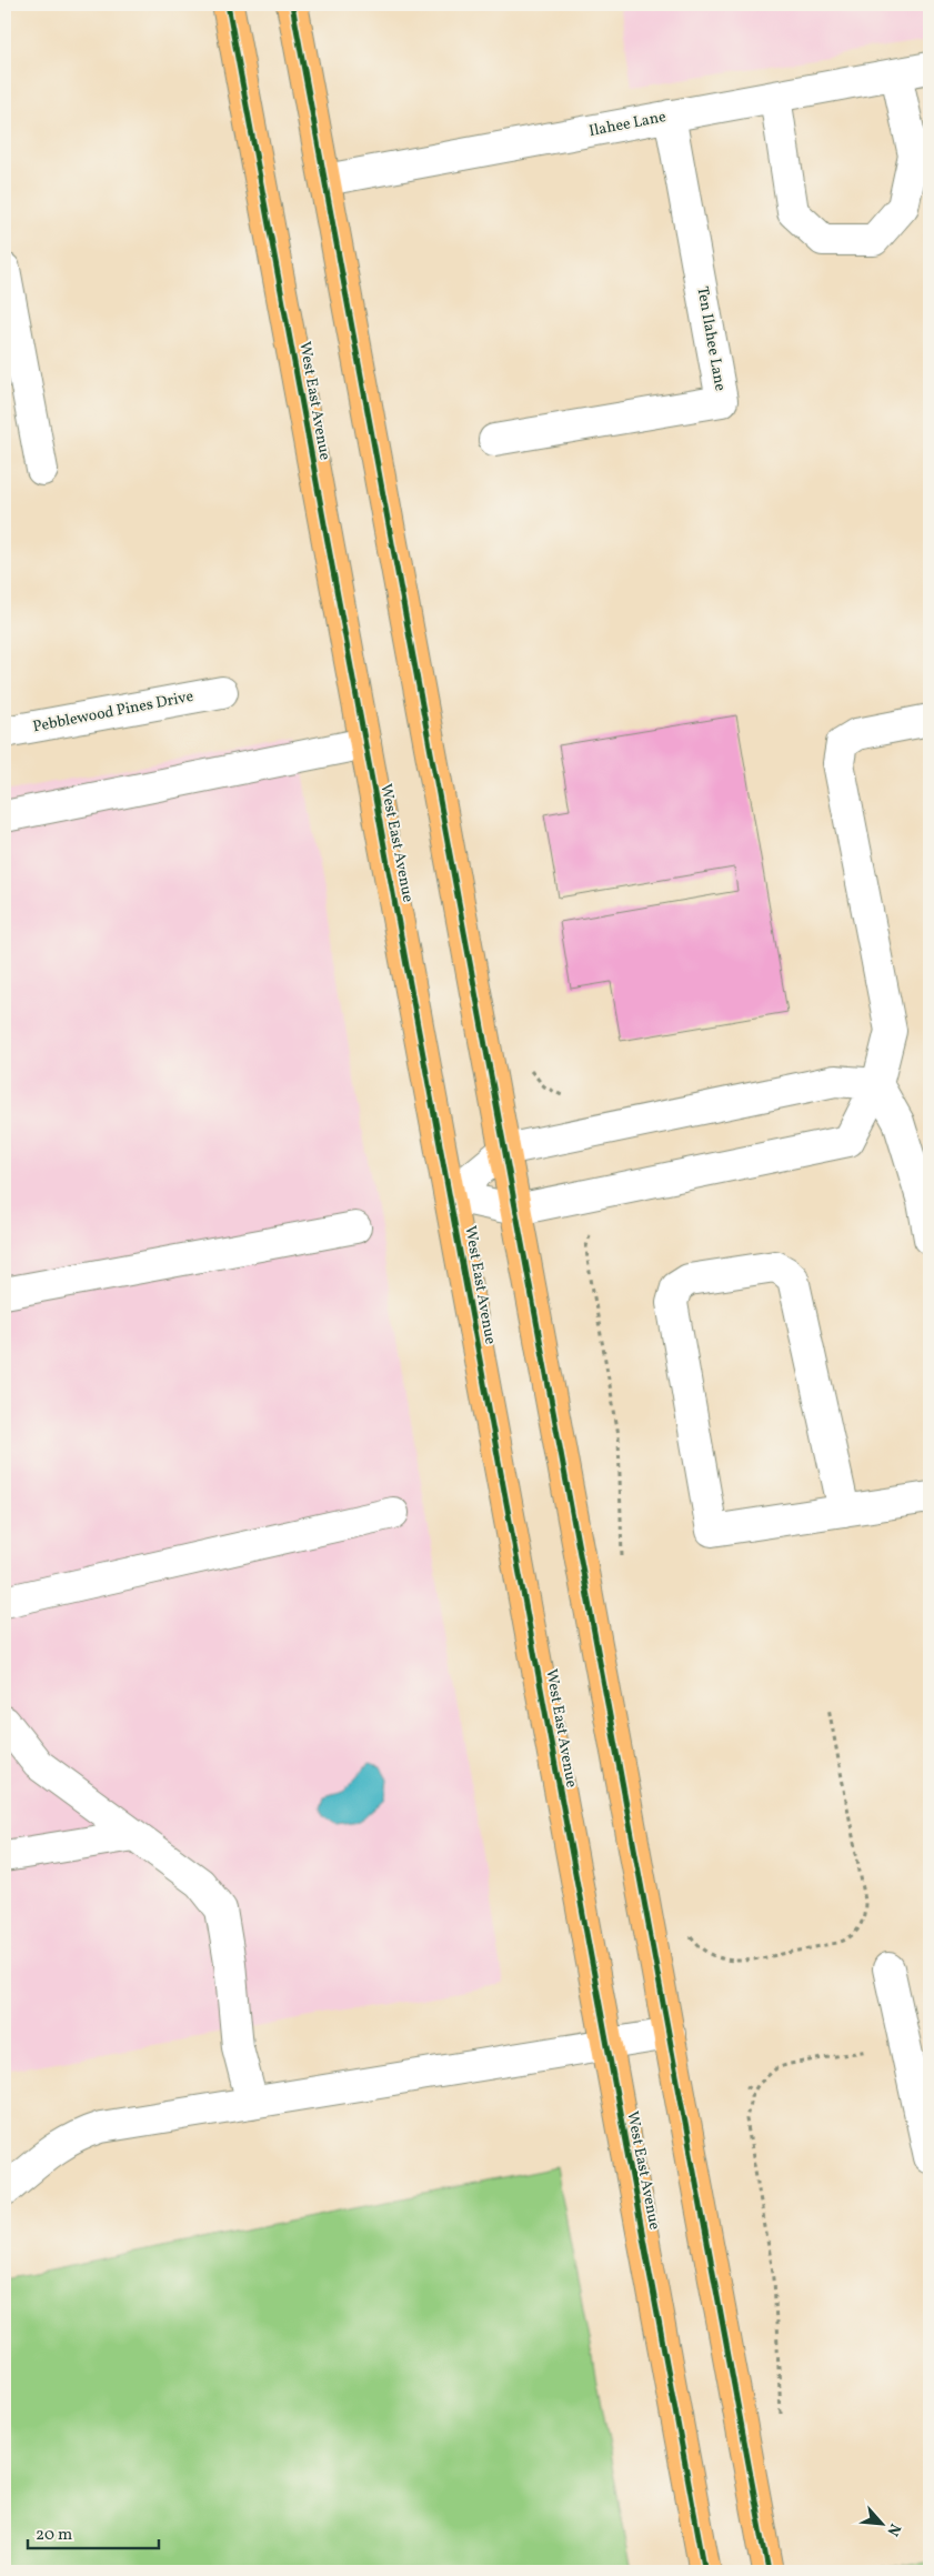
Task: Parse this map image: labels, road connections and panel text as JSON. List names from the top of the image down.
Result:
{
  "streets": {
    "main road": ["West East Avenue"],
    "street": ["Ilahee Lane", "Ten Ilahee Lane", "Pebblewood Pines Drive"]
  },
  "crossings": [
    ["Ilahee Lane", "Ten Ilahee Lane"]
  ],
  "scale_bar": "20 m",
  "north": "bottom right"
}
